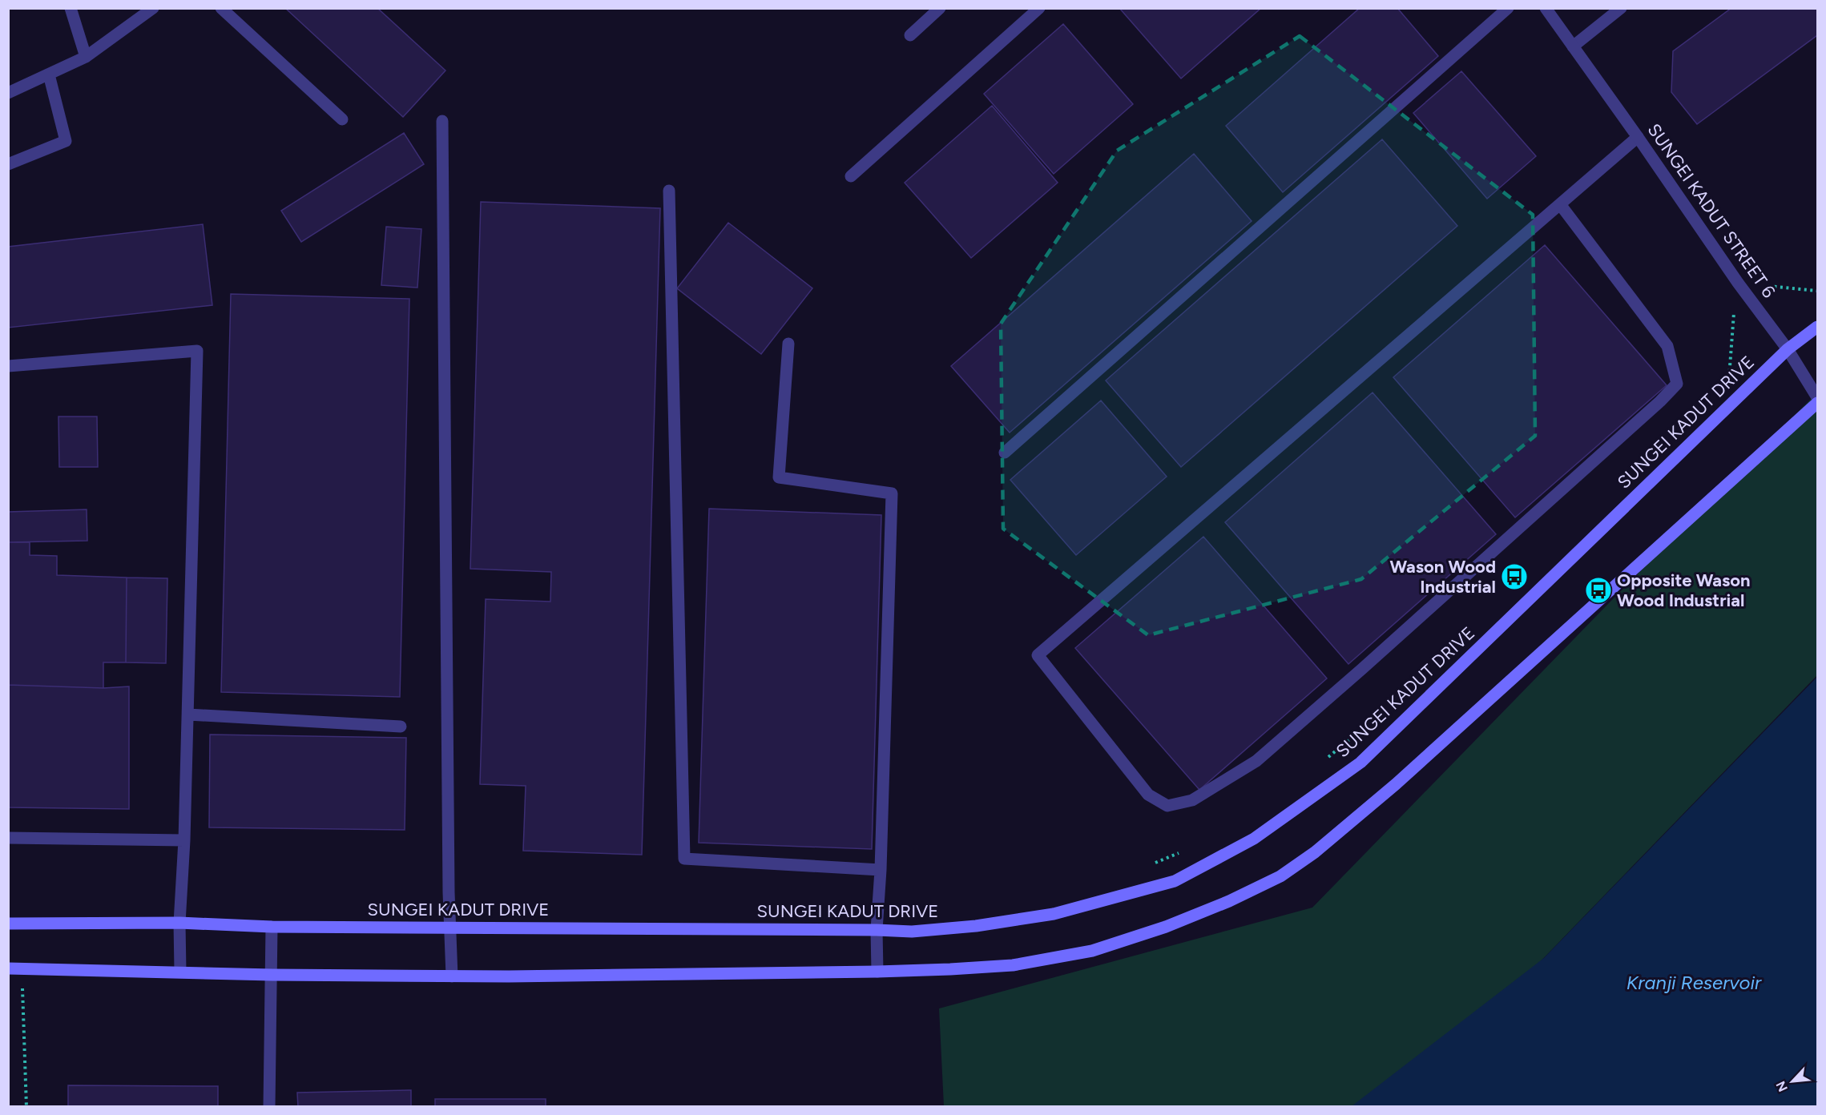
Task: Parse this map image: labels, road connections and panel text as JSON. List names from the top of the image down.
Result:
{
  "streets": {
    "main road": ["SUNGEI KADUT DRIVE"],
    "street": ["SUNGEI KADUT STREET 6"]
  },
  "crossings": [
    ["SUNGEI KADUT STREET 6", "SUNGEI KADUT DRIVE"]
  ],
  "water": ["Kranji Reservoir"],
  "places": {
    "bus stop": ["Wason Wood Industrial", "Opposite Wason Wood Industrial"]
  },
  "north": "bottom left"
}
